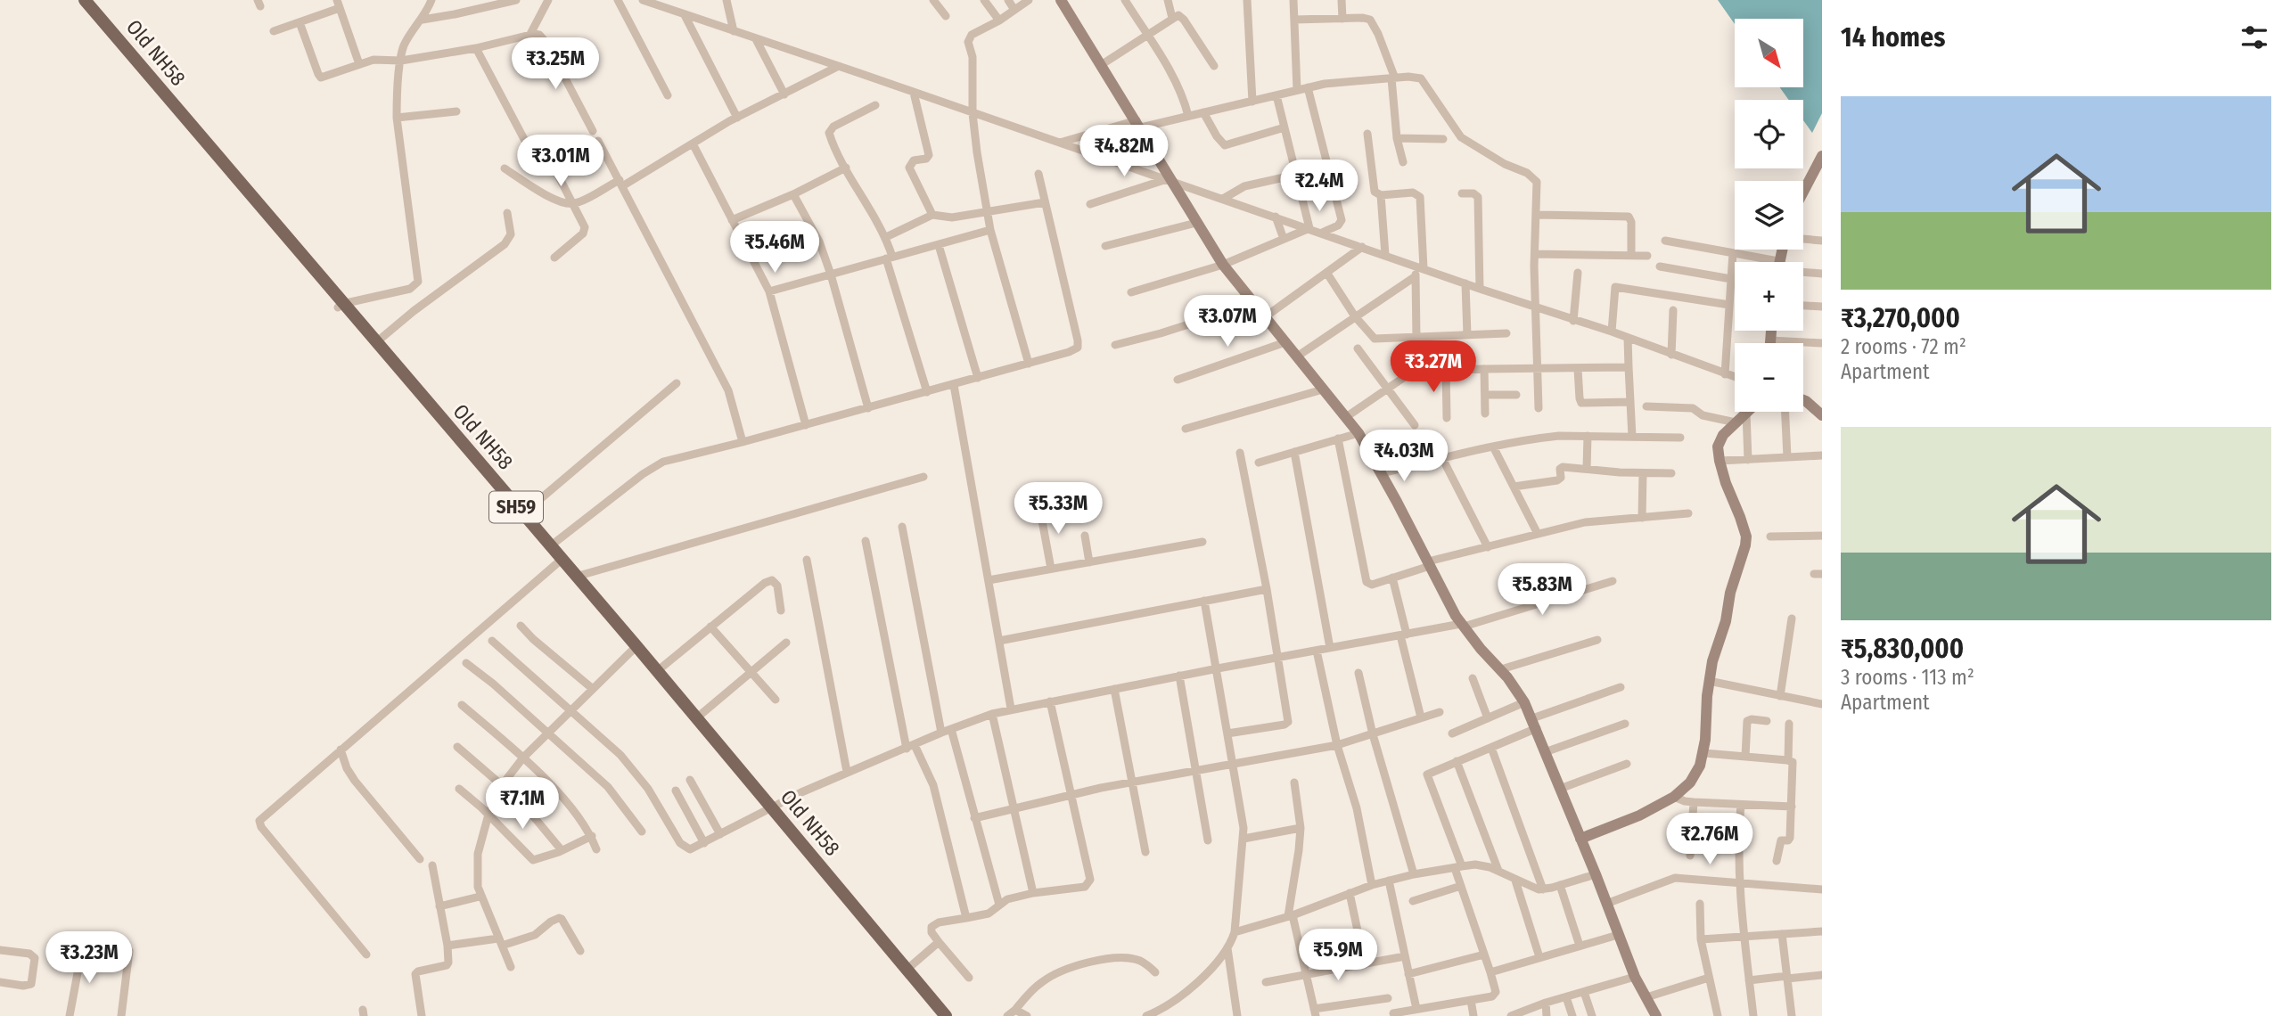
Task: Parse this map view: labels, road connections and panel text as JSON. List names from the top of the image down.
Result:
{
  "streets": {
    "main road": ["Old NH58", "SH59"]
  },
  "north": "bottom right",
  "page": {
    "heading": "14 homes",
    "map_buttons": ["+", "−"],
    "price": [
      "₹3.25M",
      "₹4.82M",
      "₹3.01M",
      "₹2.4M",
      "₹5.46M",
      "₹3.07M",
      "₹3.27M",
      "₹4.03M",
      "₹5.33M",
      "₹5.83M",
      "₹7.1M",
      "₹2.76M",
      "₹5.9M",
      "₹3.23M"
    ],
    "list": [
      {
        "name": "₹3,270,000",
        "note": "2 rooms · 72 m² · Apartment"
      },
      {
        "name": "₹5,830,000",
        "note": "3 rooms · 113 m² · Apartment"
      }
    ]
  }
}
